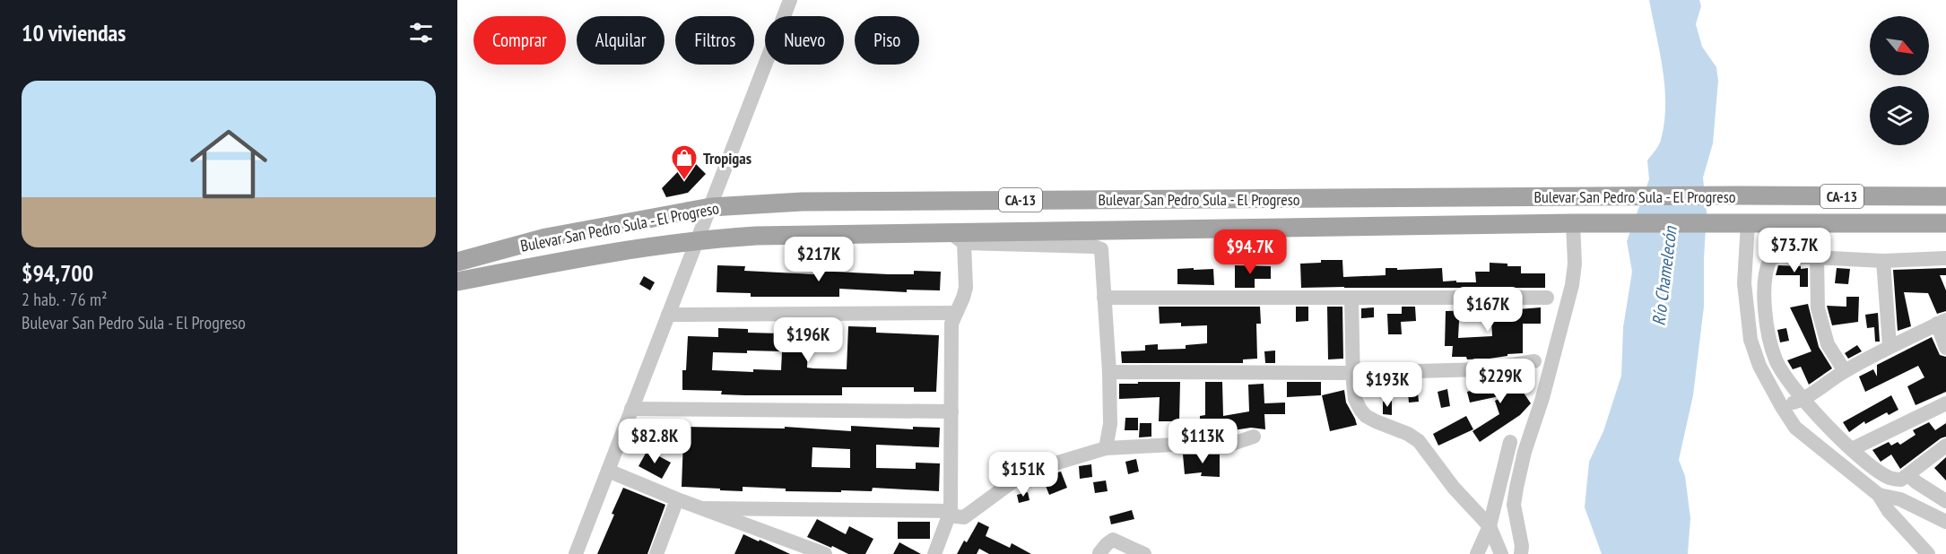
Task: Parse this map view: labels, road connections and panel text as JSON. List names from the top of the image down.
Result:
{
  "streets": {
    "main road": ["Bulevar San Pedro Sula - El Progreso", "CA-13"]
  },
  "water": ["Río Chamelecón"],
  "places": {
    "shop": ["Tropigas"]
  },
  "north": "bottom right",
  "page": {
    "heading": "10 viviendas",
    "chip": [
      "Comprar",
      "Alquilar",
      "Filtros",
      "Nuevo",
      "Piso"
    ],
    "list": [
      {
        "name": "$94,700",
        "note": "2 hab. · 76 m² · Bulevar San Pedro Sula - El Progreso"
      }
    ],
    "price": [
      "$73.7K",
      "$94.7K",
      "$217K",
      "$167K",
      "$196K",
      "$229K",
      "$193K",
      "$82.8K",
      "$113K",
      "$151K"
    ]
  }
}
